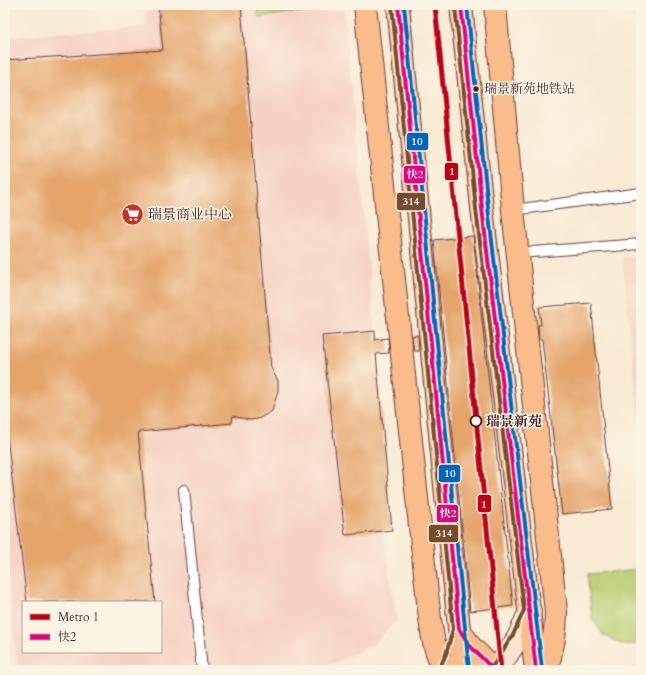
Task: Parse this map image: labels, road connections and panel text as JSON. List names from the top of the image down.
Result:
{
  "places": {
    "other": ["瑞景新苑地铁站", "瑞景新苑"],
    "supermarket": ["瑞景商业中心"]
  },
  "lines": [
    "metro line 1",
    "transit line 快2",
    "transit line 10",
    "transit line 314"
  ],
  "legend": ["Metro 1", "快2"]
}
